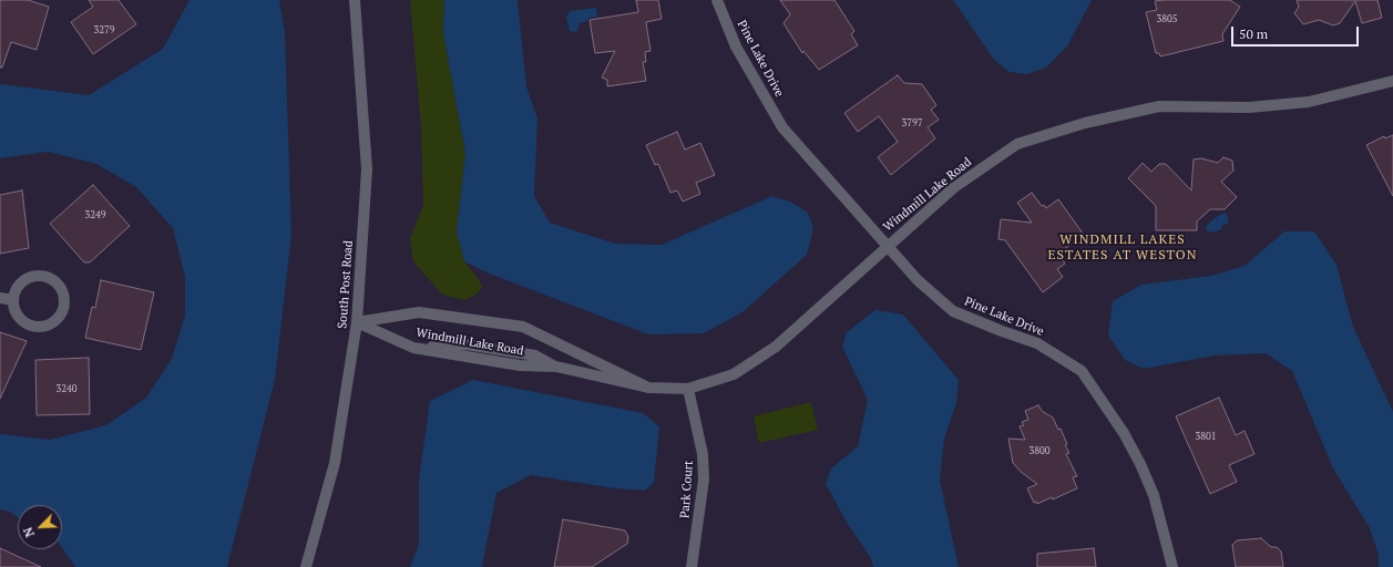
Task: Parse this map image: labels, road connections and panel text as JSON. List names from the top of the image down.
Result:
{
  "streets": {
    "street": [
      "Pine Lake Drive",
      "Windmill Lake Road",
      "South Post Road",
      "Park Court"
    ]
  },
  "crossings": [
    ["Pine Lake Drive", "Windmill Lake Road"],
    ["Windmill Lake Road", "South Post Road"],
    ["Windmill Lake Road", "Park Court"]
  ],
  "districts": ["WINDMILL LAKES ESTATES AT WESTON"],
  "house_numbers": [
    "3805",
    "3279",
    "3797",
    "3249",
    "3240",
    "3801",
    "3800"
  ],
  "scale_bar": "50 m",
  "north": "bottom left"
}
